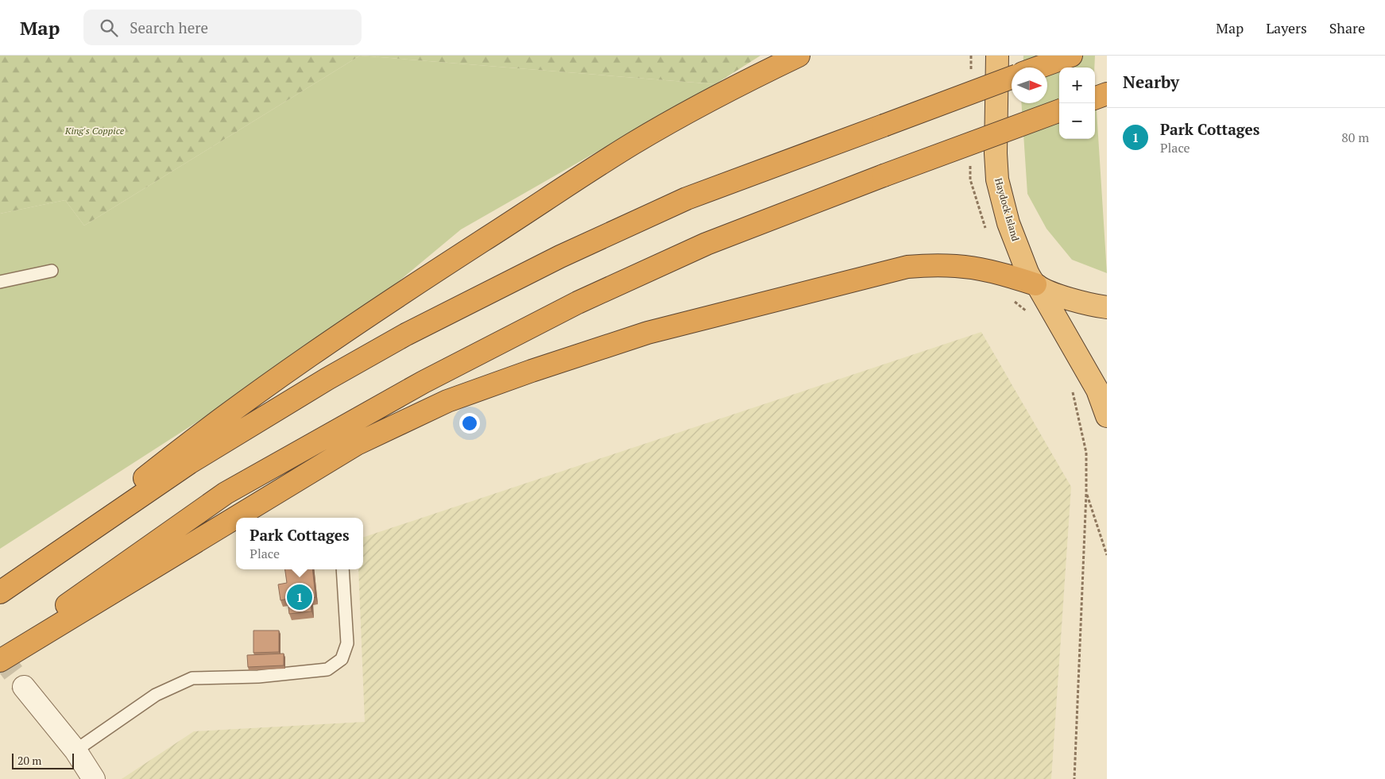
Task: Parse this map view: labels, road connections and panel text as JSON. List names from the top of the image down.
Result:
{
  "streets": {
    "highway": ["Haydock Island"]
  },
  "parks": ["King's Coppice"],
  "scale_bar": "20 m",
  "north": "right",
  "page": {
    "header": "Map",
    "search": "Search here",
    "nav": ["Map", "Layers", "Share"],
    "heading": "Nearby",
    "map_buttons": ["+", "−"],
    "list": [
      {
        "mark": "1",
        "name": "Park Cottages",
        "note": "Place",
        "value": "80 m"
      }
    ],
    "popup": ["Park Cottages", "Place"],
    "pins": "1",
    "scale": "20 m"
  }
}
